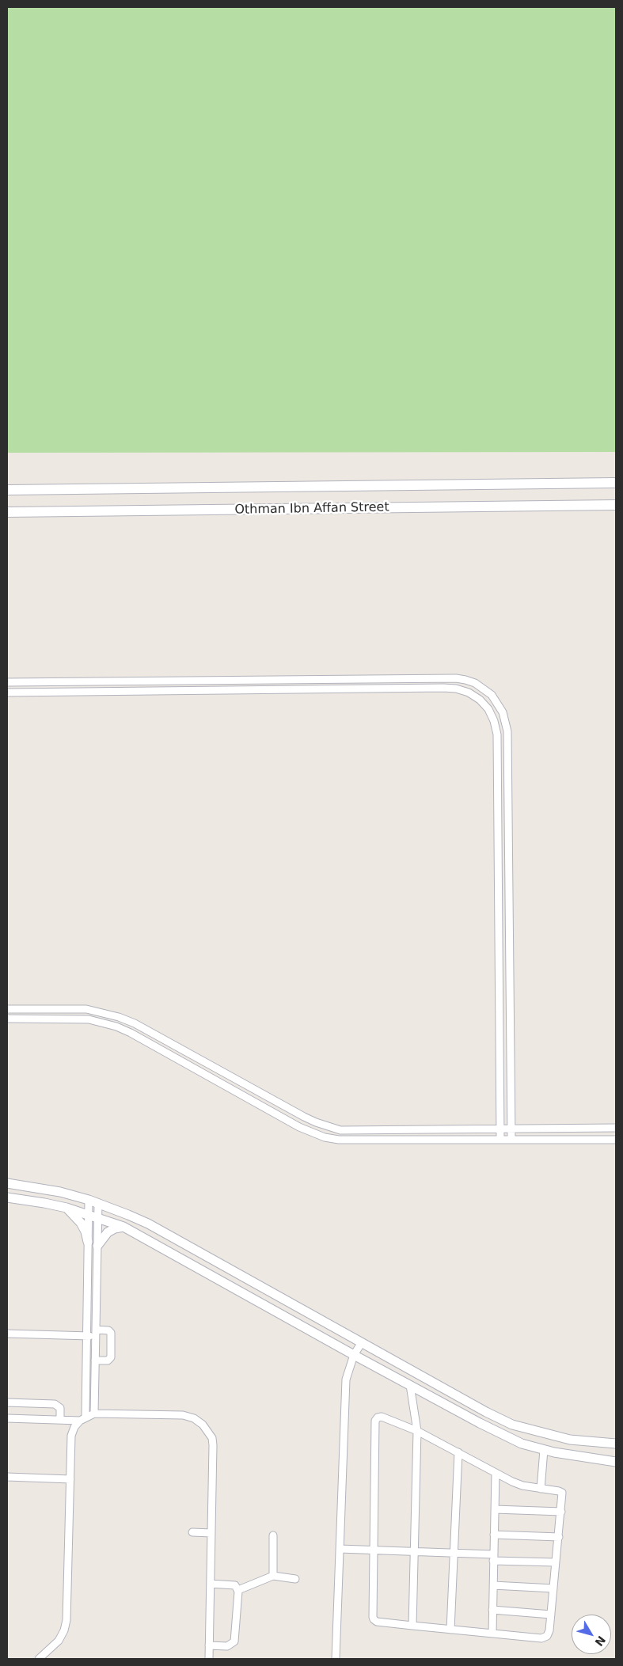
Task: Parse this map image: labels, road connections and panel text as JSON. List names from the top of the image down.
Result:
{
  "streets": {
    "main road": ["Othman Ibn Affan Street"]
  },
  "north": "bottom right"
}
